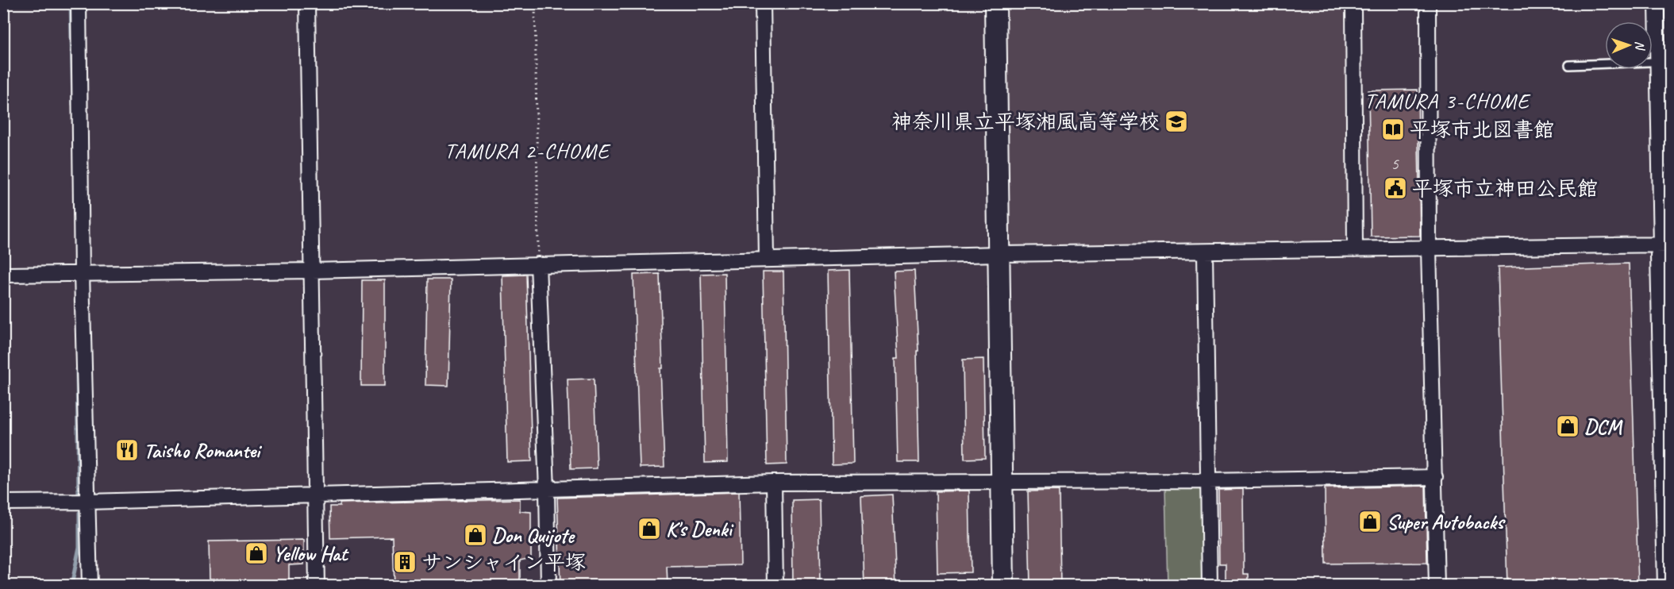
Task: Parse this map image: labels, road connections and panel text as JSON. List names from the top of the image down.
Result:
{
  "districts": ["TAMURA 3-CHOME", "TAMURA 2-CHOME"],
  "places": {
    "school or university": ["神奈川県立平塚湘風高等学校"],
    "library": ["平塚市北図書館"],
    "public building": ["平塚市立神田公民館"],
    "shop": [
      "DCM",
      "Super Autobacks",
      "K's Denki",
      "Don Quijote",
      "Yellow Hat"
    ],
    "restaurant": ["Taisho Romantei"],
    "building": ["サンシャイン平塚"]
  },
  "house_numbers": ["5"],
  "north": "right"
}
